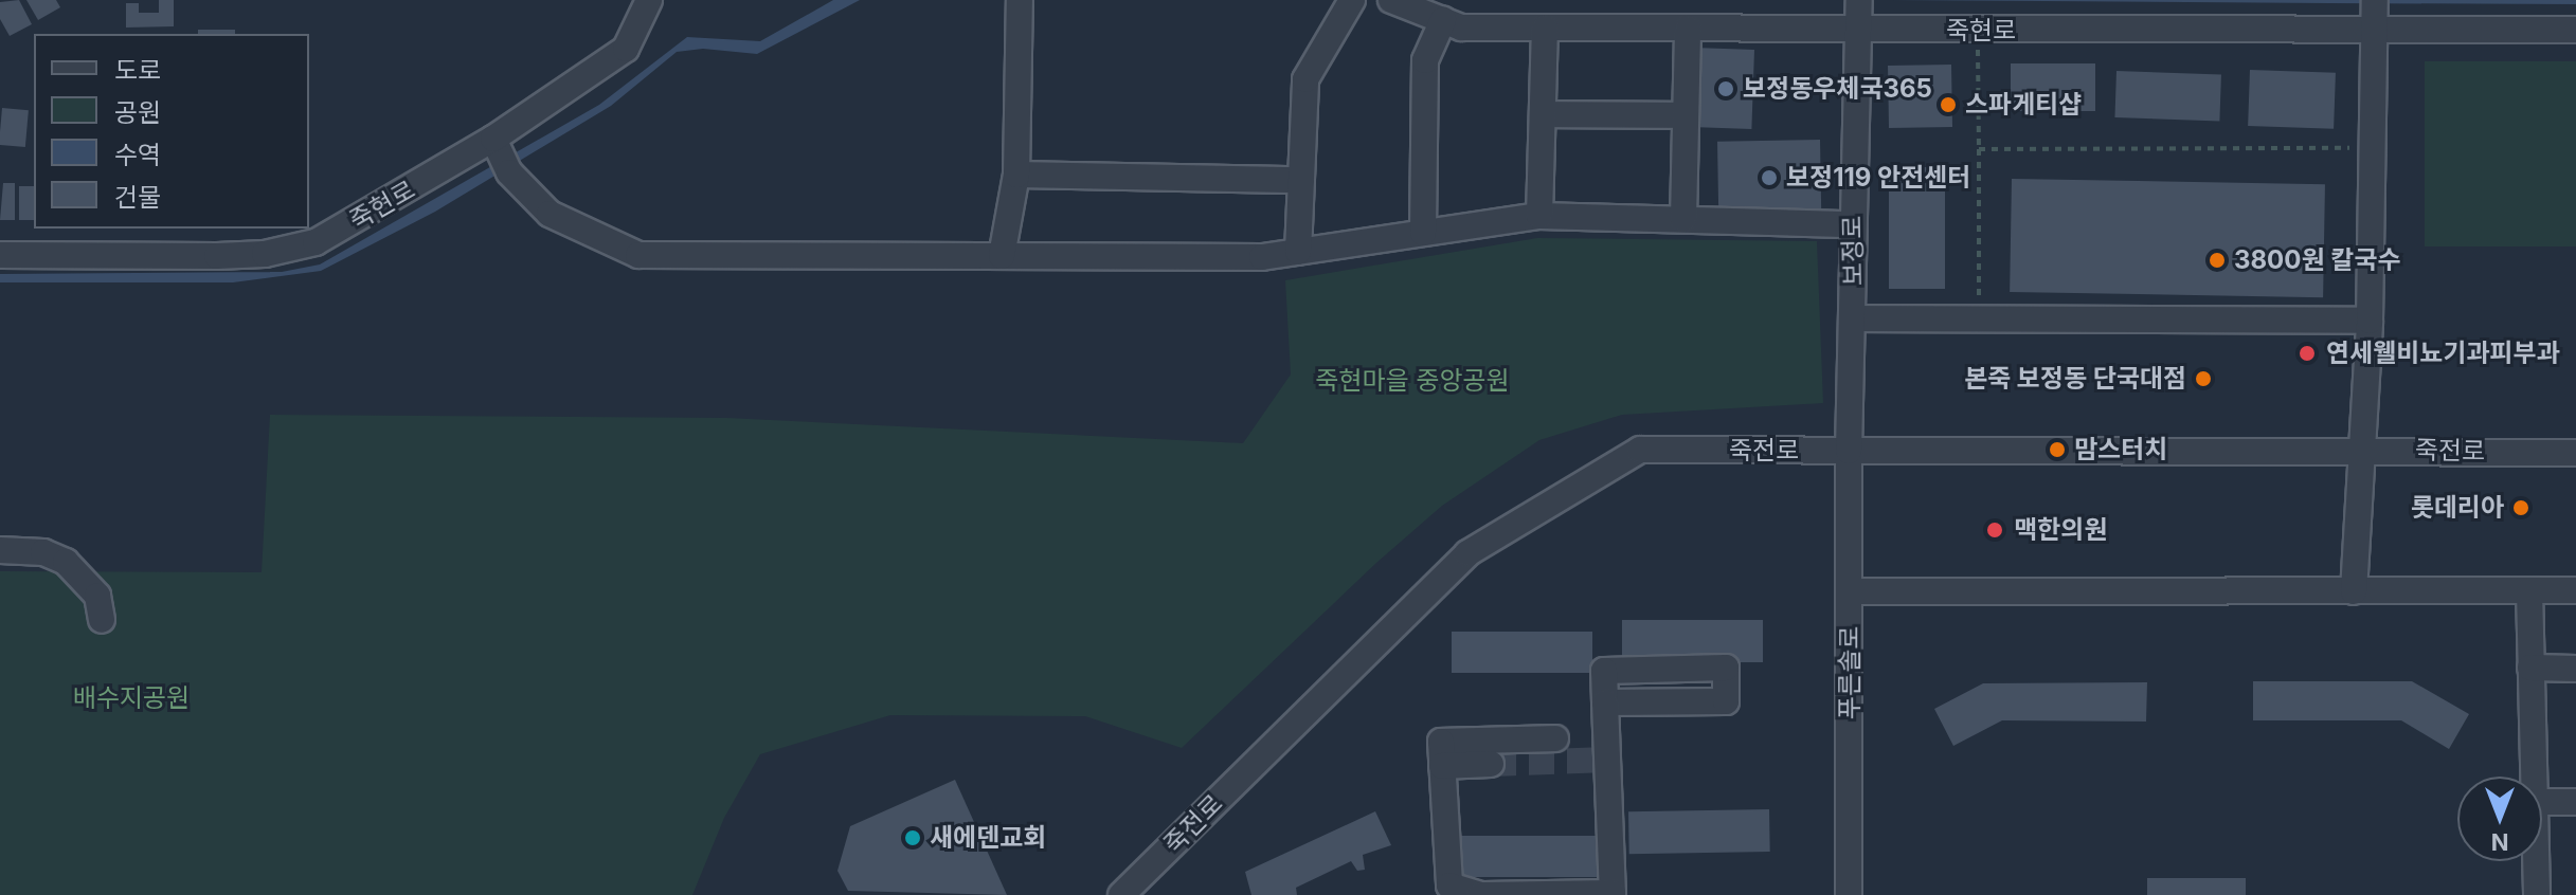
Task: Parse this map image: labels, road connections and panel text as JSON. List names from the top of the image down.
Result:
{
  "streets": {
    "street": [
      "죽현로",
      "보정로",
      "죽전로",
      "푸른솔로"
    ]
  },
  "crossings": [
    ["죽현로", "보정로"],
    ["보정로", "죽전로"],
    ["보정로", "푸른솔로"],
    ["죽전로", "푸른솔로"]
  ],
  "parks": ["죽현마을 중앙공원", "배수지공원"],
  "places": [
    "보정동우체국365",
    "스파게티샵",
    "보정119 안전센터",
    "3800원 칼국수",
    "연세웰비뇨기과피부과",
    "본죽 보정동 단국대점",
    "맘스터치",
    "롯데리아",
    "맥한의원",
    "새에덴교회"
  ],
  "legend": [
    "도로",
    "공원",
    "수역",
    "건물"
  ],
  "north": "bottom"
}
